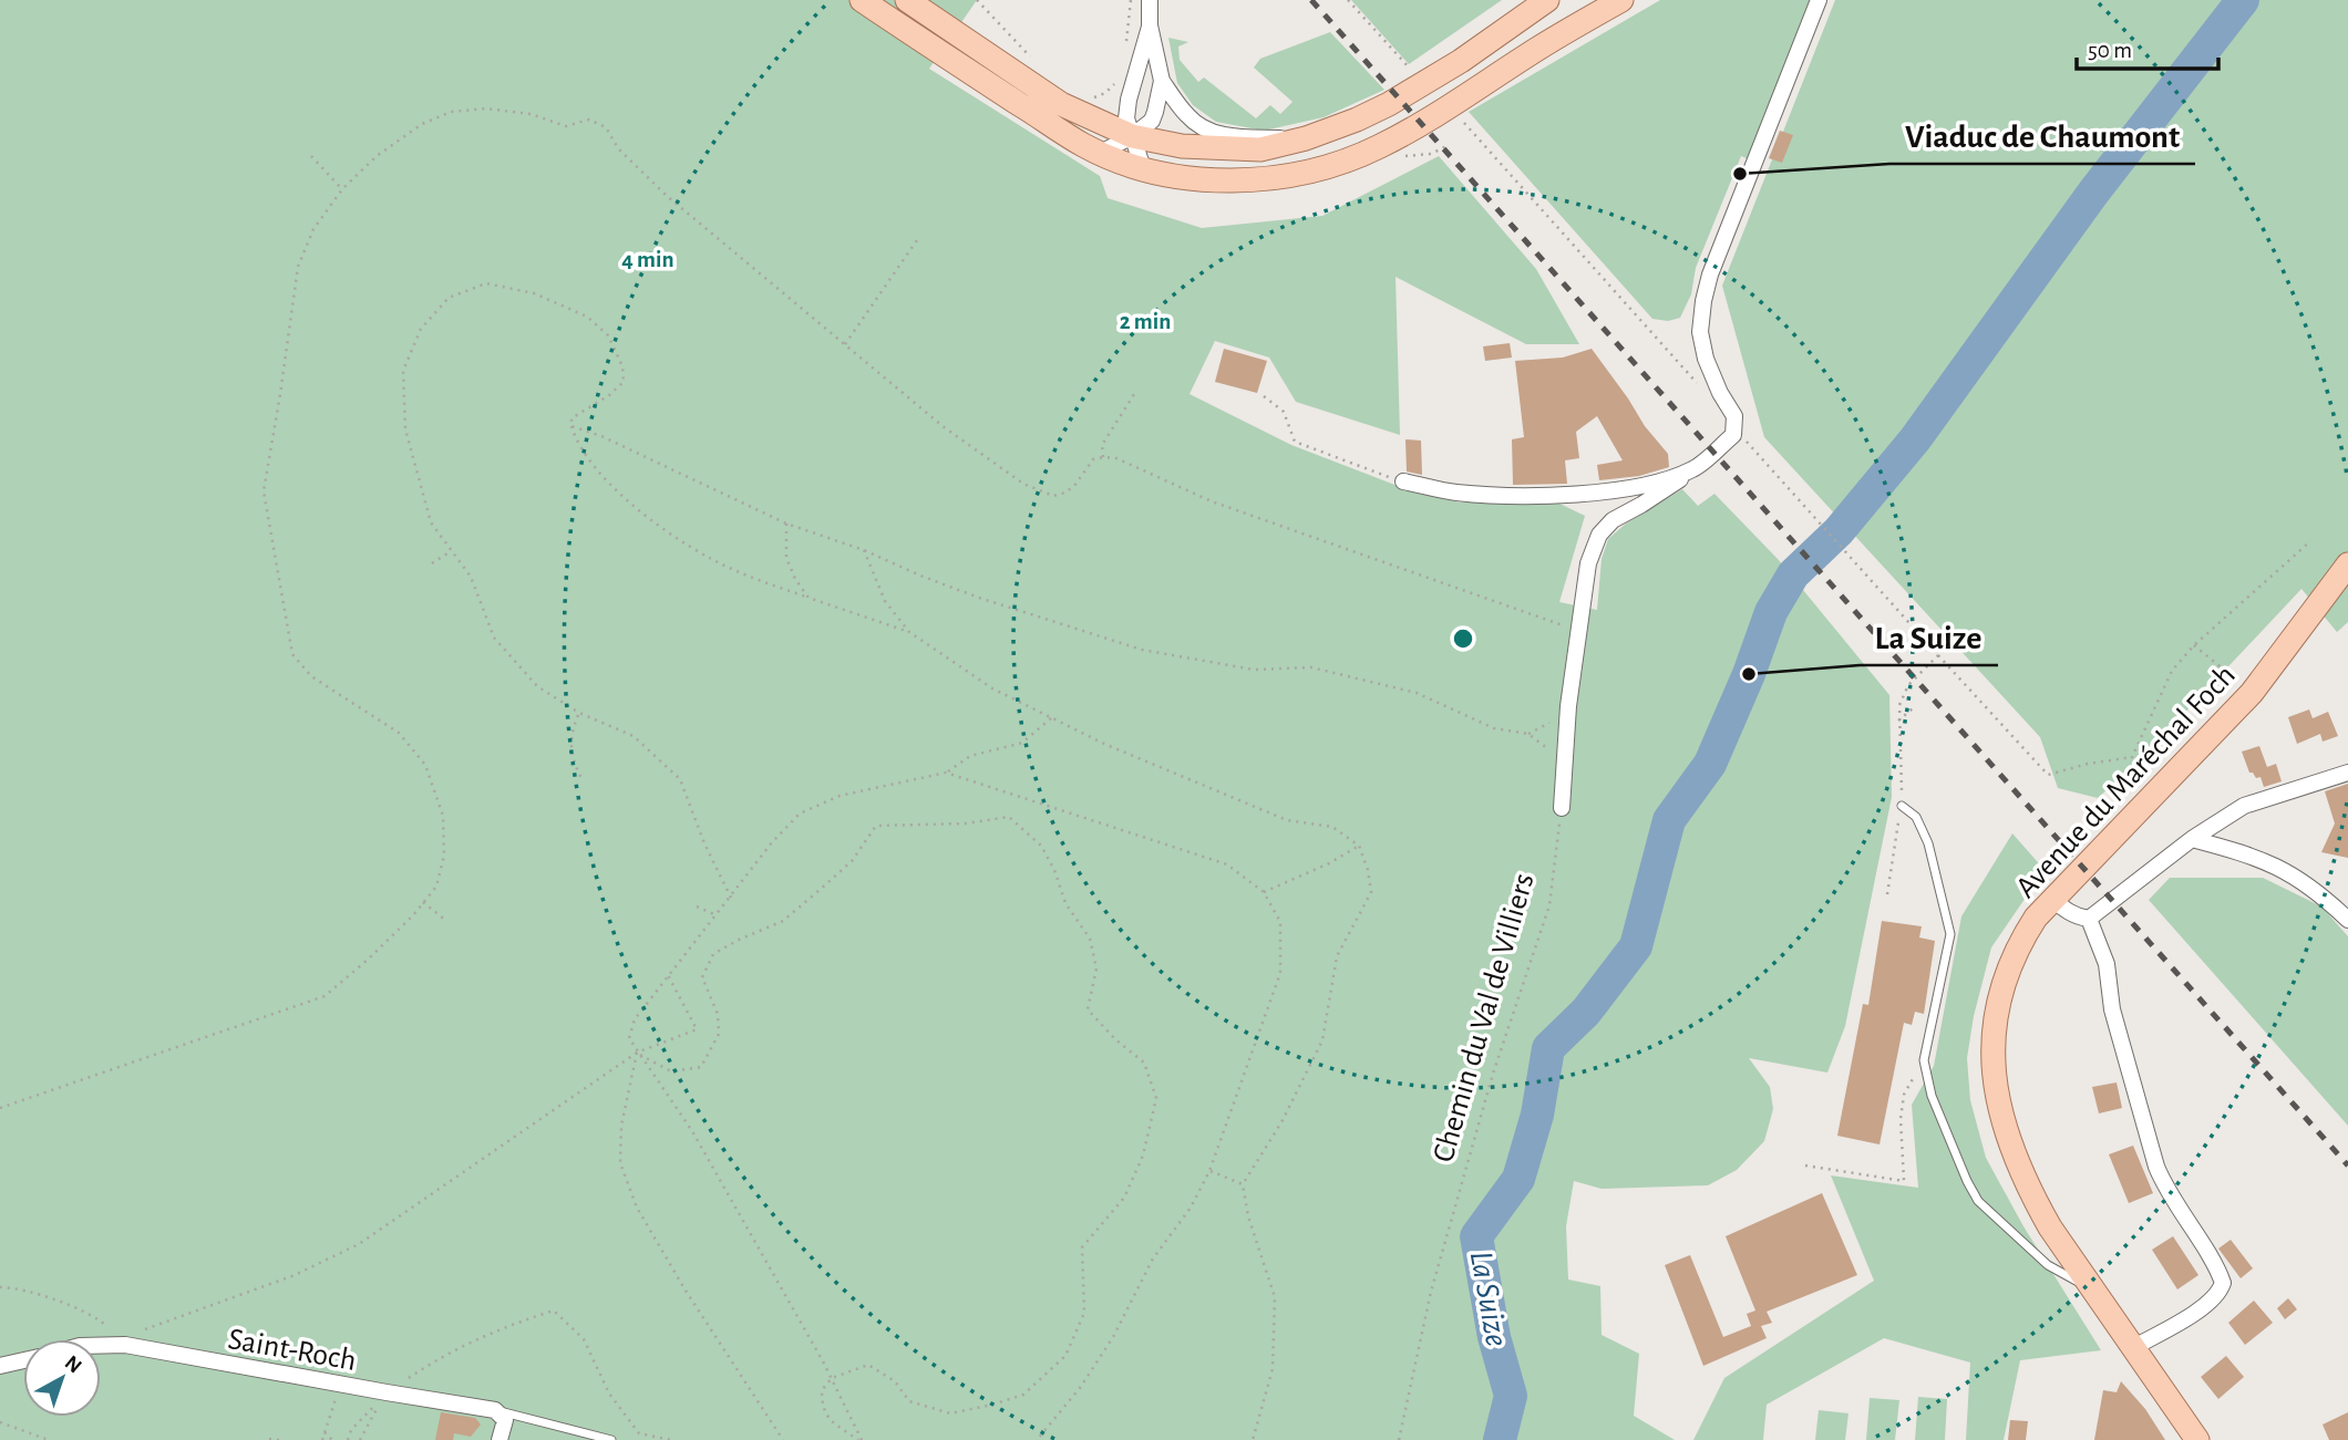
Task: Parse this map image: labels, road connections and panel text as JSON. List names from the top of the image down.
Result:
{
  "streets": {
    "main road": ["Avenue du Maréchal Foch"],
    "street": ["Saint-Roch"],
    "path": ["Chemin du Val de Villiers"]
  },
  "water": ["La Suize"],
  "places": ["Viaduc de Chaumont", "La Suize"],
  "scale_bar": "50 m",
  "north": "top right",
  "rings": ["4 min", "2 min"]
}
